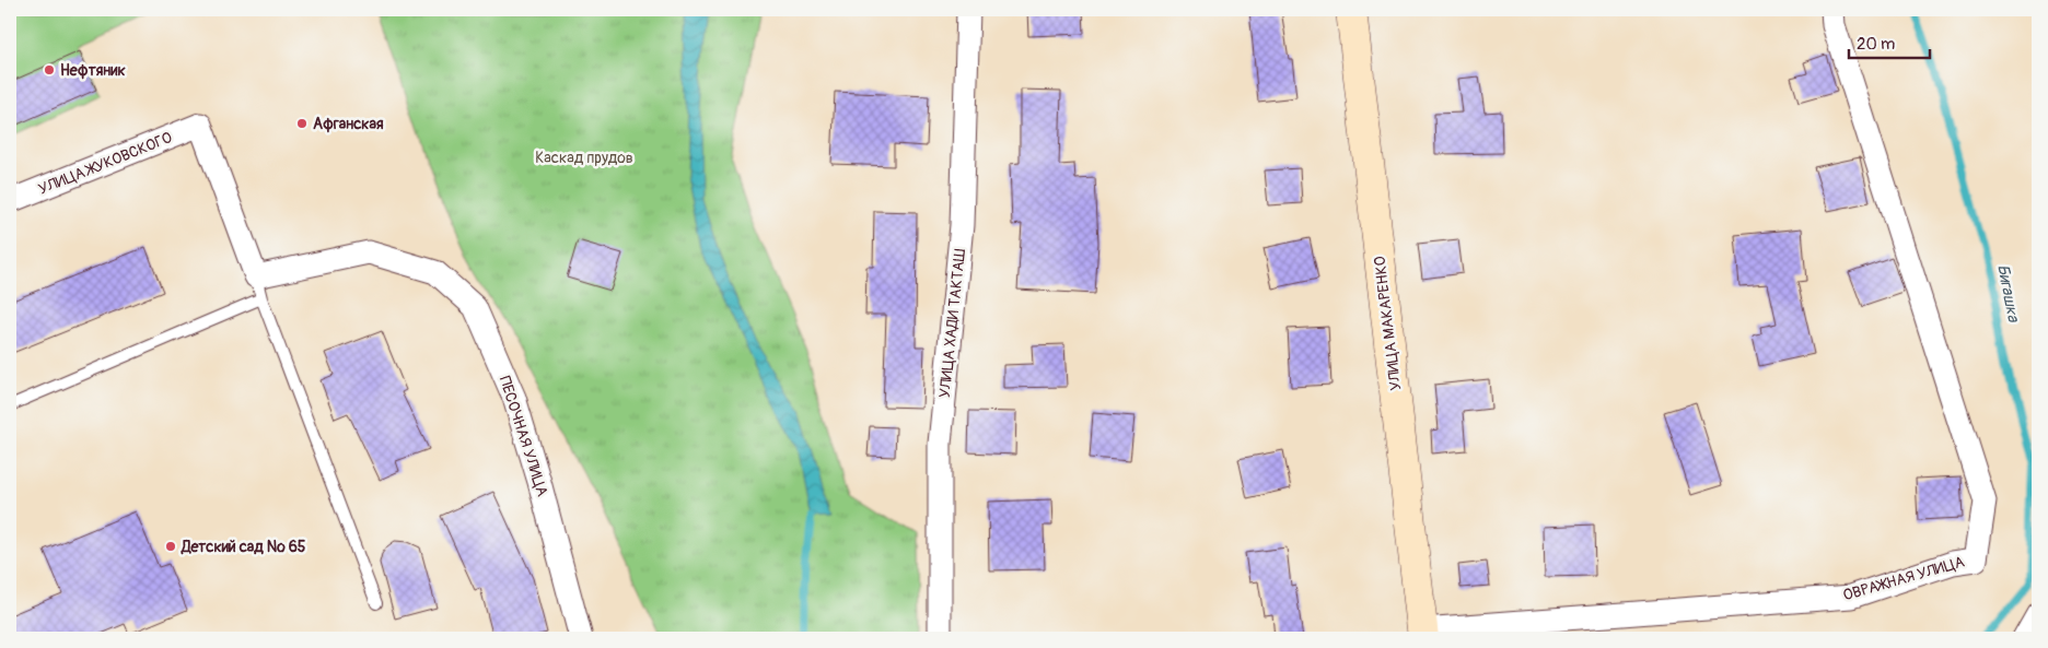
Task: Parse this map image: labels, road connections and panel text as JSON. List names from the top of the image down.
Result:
{
  "streets": {
    "street": [
      "УЛИЦА ЖУКОВСКОГО",
      "УЛИЦА ХАДИ ТАКТАШ",
      "УЛИЦА МАКАРЕНКО",
      "ПЕСОЧНАЯ УЛИЦА",
      "ОВРАЖНАЯ УЛИЦА"
    ]
  },
  "crossings": [
    ["УЛИЦА ЖУКОВСКОГО", "ПЕСОЧНАЯ УЛИЦА"],
    ["УЛИЦА МАКАРЕНКО", "ОВРАЖНАЯ УЛИЦА"]
  ],
  "water": ["Бигашка"],
  "parks": ["Каскад прудов"],
  "places": ["Нефтяник", "Афганская", "Детский сад № 65"],
  "scale_bar": "20 m"
}
